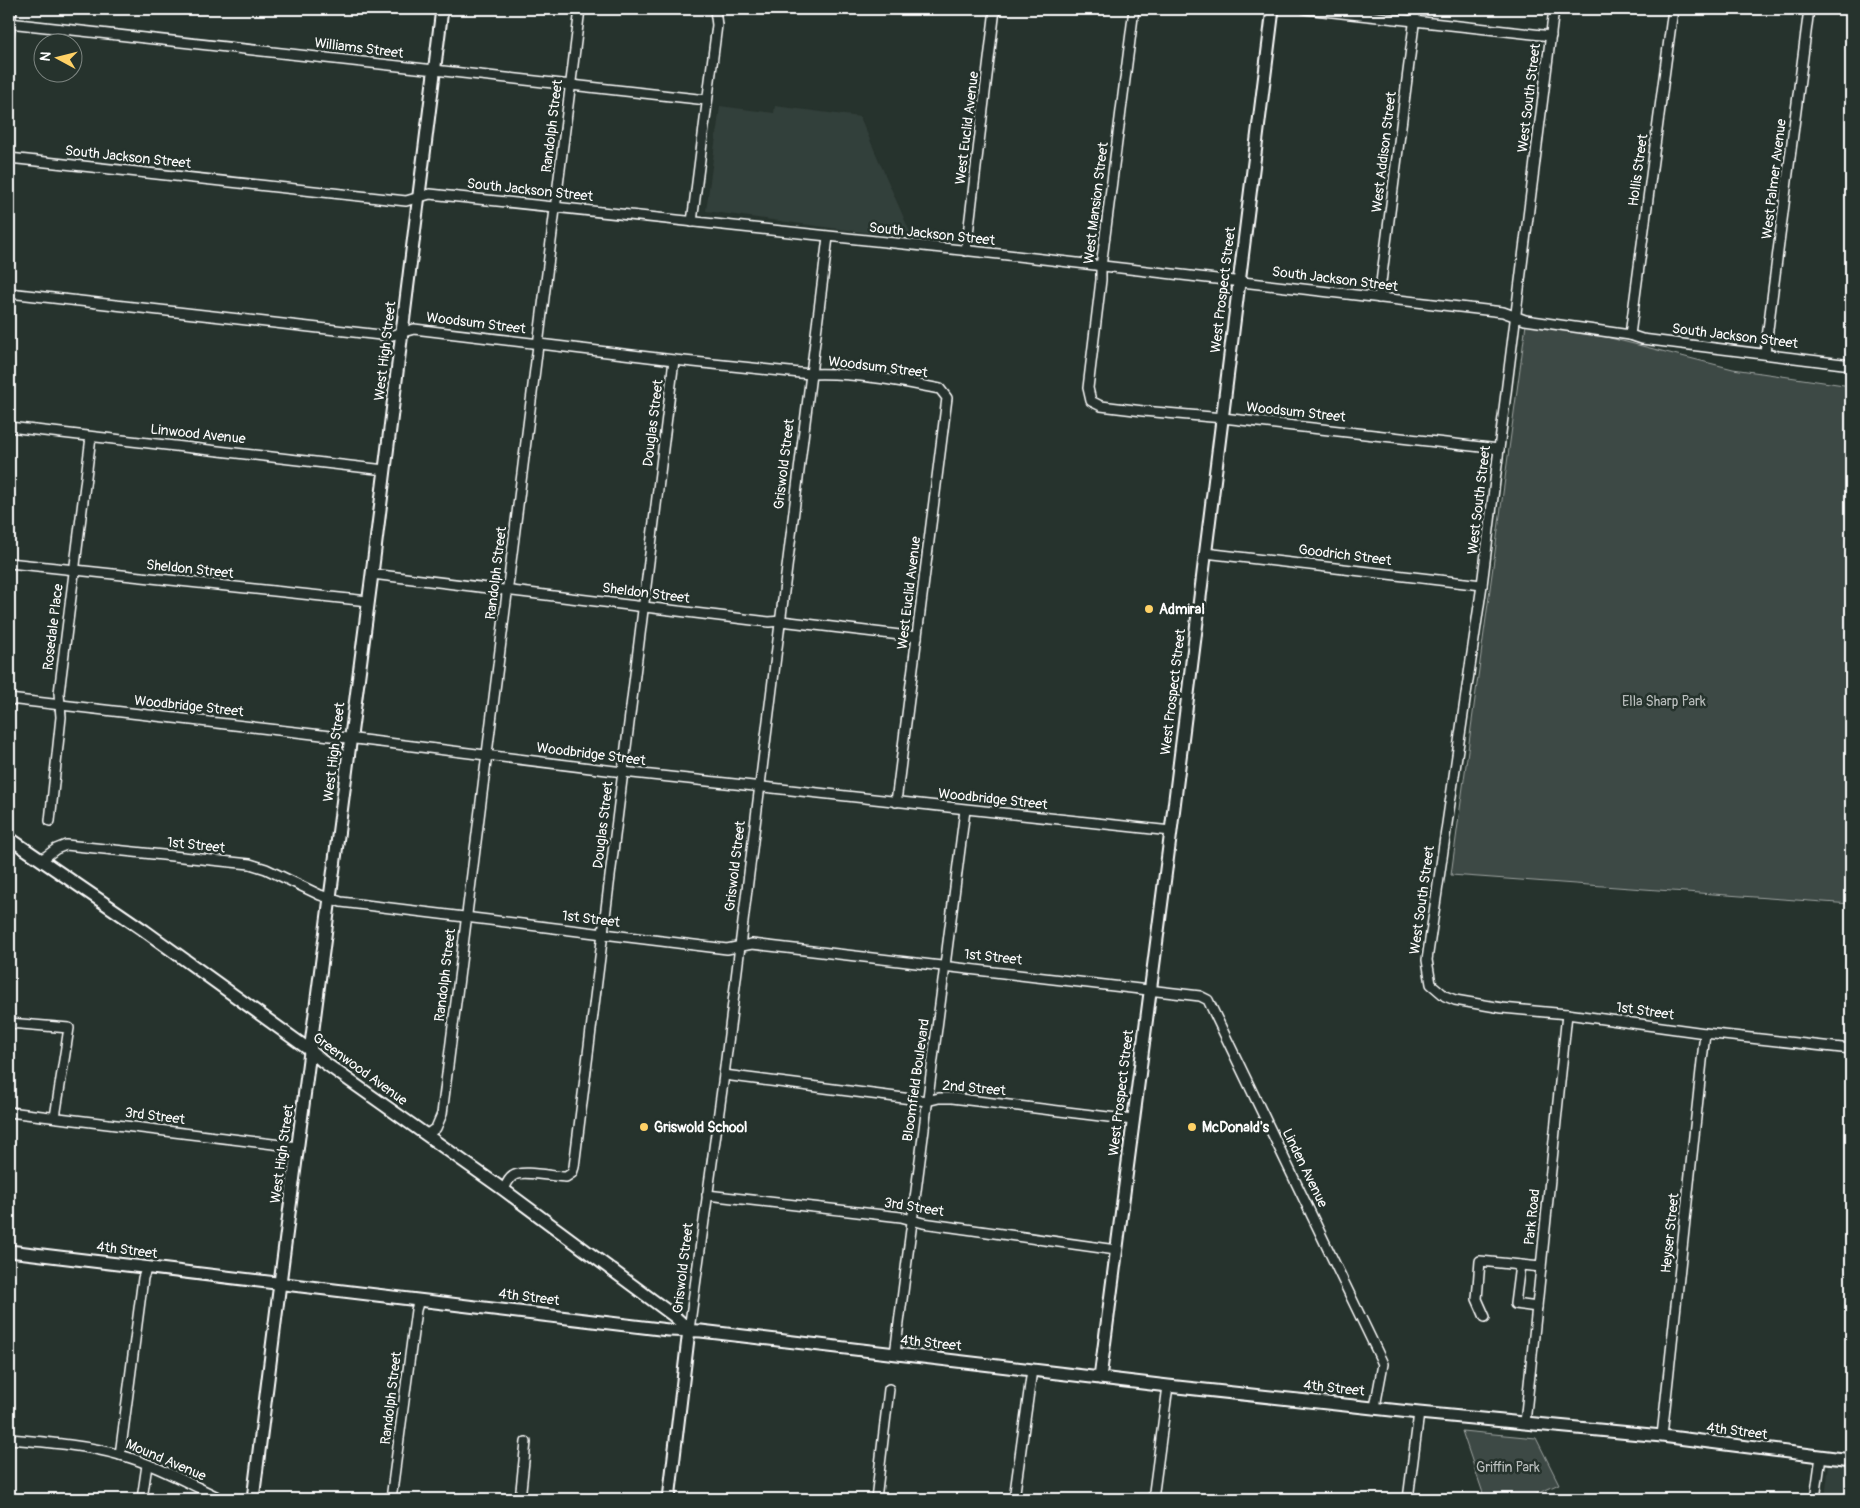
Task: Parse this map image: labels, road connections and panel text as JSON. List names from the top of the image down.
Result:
{
  "streets": {
    "street": [
      "Williams Street",
      "West South Street",
      "Randolph Street",
      "West Euclid Avenue",
      "West Addison Street",
      "South Jackson Street",
      "Hollis Street",
      "West Palmer Avenue",
      "West Mansion Street",
      "West Prospect Street",
      "Woodsum Street",
      "West High Street",
      "Douglas Street",
      "Linwood Avenue",
      "Griswold Street",
      "Goodrich Street",
      "Sheldon Street",
      "Rosedale Place",
      "Woodbridge Street",
      "1st Street",
      "Greenwood Avenue",
      "Bloomfield Boulevard",
      "2nd Street",
      "3rd Street",
      "Linden Avenue",
      "Park Road",
      "Heyser Street",
      "4th Street",
      "Mound Avenue"
    ]
  },
  "crossings": [
    ["Williams Street", "Randolph Street"],
    ["Williams Street", "West High Street"],
    ["West South Street", "South Jackson Street"],
    ["West South Street", "Woodsum Street"],
    ["West South Street", "Goodrich Street"],
    ["West South Street", "1st Street"],
    ["Randolph Street", "South Jackson Street"],
    ["Randolph Street", "Woodsum Street"],
    ["Randolph Street", "Sheldon Street"],
    ["Randolph Street", "Woodbridge Street"],
    ["Randolph Street", "1st Street"],
    ["Randolph Street", "Greenwood Avenue"],
    ["Randolph Street", "4th Street"],
    ["West Euclid Avenue", "South Jackson Street"],
    ["West Euclid Avenue", "Woodsum Street"],
    ["West Euclid Avenue", "Sheldon Street"],
    ["West Euclid Avenue", "Woodbridge Street"],
    ["West Addison Street", "South Jackson Street"],
    ["South Jackson Street", "Hollis Street"],
    ["South Jackson Street", "West Palmer Avenue"],
    ["South Jackson Street", "West Mansion Street"],
    ["South Jackson Street", "West Prospect Street"],
    ["South Jackson Street", "West High Street"],
    ["South Jackson Street", "Griswold Street"],
    ["West Mansion Street", "Woodsum Street"],
    ["West Prospect Street", "Woodsum Street"],
    ["West Prospect Street", "Goodrich Street"],
    ["West Prospect Street", "Woodbridge Street"],
    ["West Prospect Street", "1st Street"],
    ["West Prospect Street", "2nd Street"],
    ["West Prospect Street", "3rd Street"],
    ["West Prospect Street", "Linden Avenue"],
    ["West Prospect Street", "4th Street"],
    ["Woodsum Street", "West High Street"],
    ["Woodsum Street", "Douglas Street"],
    ["Woodsum Street", "Griswold Street"],
    ["West High Street", "Linwood Avenue"],
    ["West High Street", "Sheldon Street"],
    ["West High Street", "Woodbridge Street"],
    ["West High Street", "1st Street"],
    ["West High Street", "Greenwood Avenue"],
    ["West High Street", "3rd Street"],
    ["West High Street", "4th Street"],
    ["Douglas Street", "Sheldon Street"],
    ["Douglas Street", "Woodbridge Street"],
    ["Douglas Street", "1st Street"],
    ["Douglas Street", "Greenwood Avenue"],
    ["Linwood Avenue", "Rosedale Place"],
    ["Griswold Street", "Sheldon Street"],
    ["Griswold Street", "Woodbridge Street"],
    ["Griswold Street", "1st Street"],
    ["Griswold Street", "Greenwood Avenue"],
    ["Griswold Street", "2nd Street"],
    ["Griswold Street", "3rd Street"],
    ["Griswold Street", "4th Street"],
    ["Sheldon Street", "Rosedale Place"],
    ["Rosedale Place", "Woodbridge Street"],
    ["Woodbridge Street", "Bloomfield Boulevard"],
    ["1st Street", "Greenwood Avenue"],
    ["1st Street", "Bloomfield Boulevard"],
    ["1st Street", "Linden Avenue"],
    ["1st Street", "Park Road"],
    ["1st Street", "Heyser Street"],
    ["Greenwood Avenue", "4th Street"],
    ["Bloomfield Boulevard", "2nd Street"],
    ["Bloomfield Boulevard", "3rd Street"],
    ["Bloomfield Boulevard", "4th Street"],
    ["Linden Avenue", "4th Street"],
    ["Park Road", "4th Street"],
    ["Heyser Street", "4th Street"]
  ],
  "parks": ["Ella Sharp Park", "Griffin Park"],
  "places": ["Admiral", "Griswold School", "McDonald's"],
  "north": "left"
}
